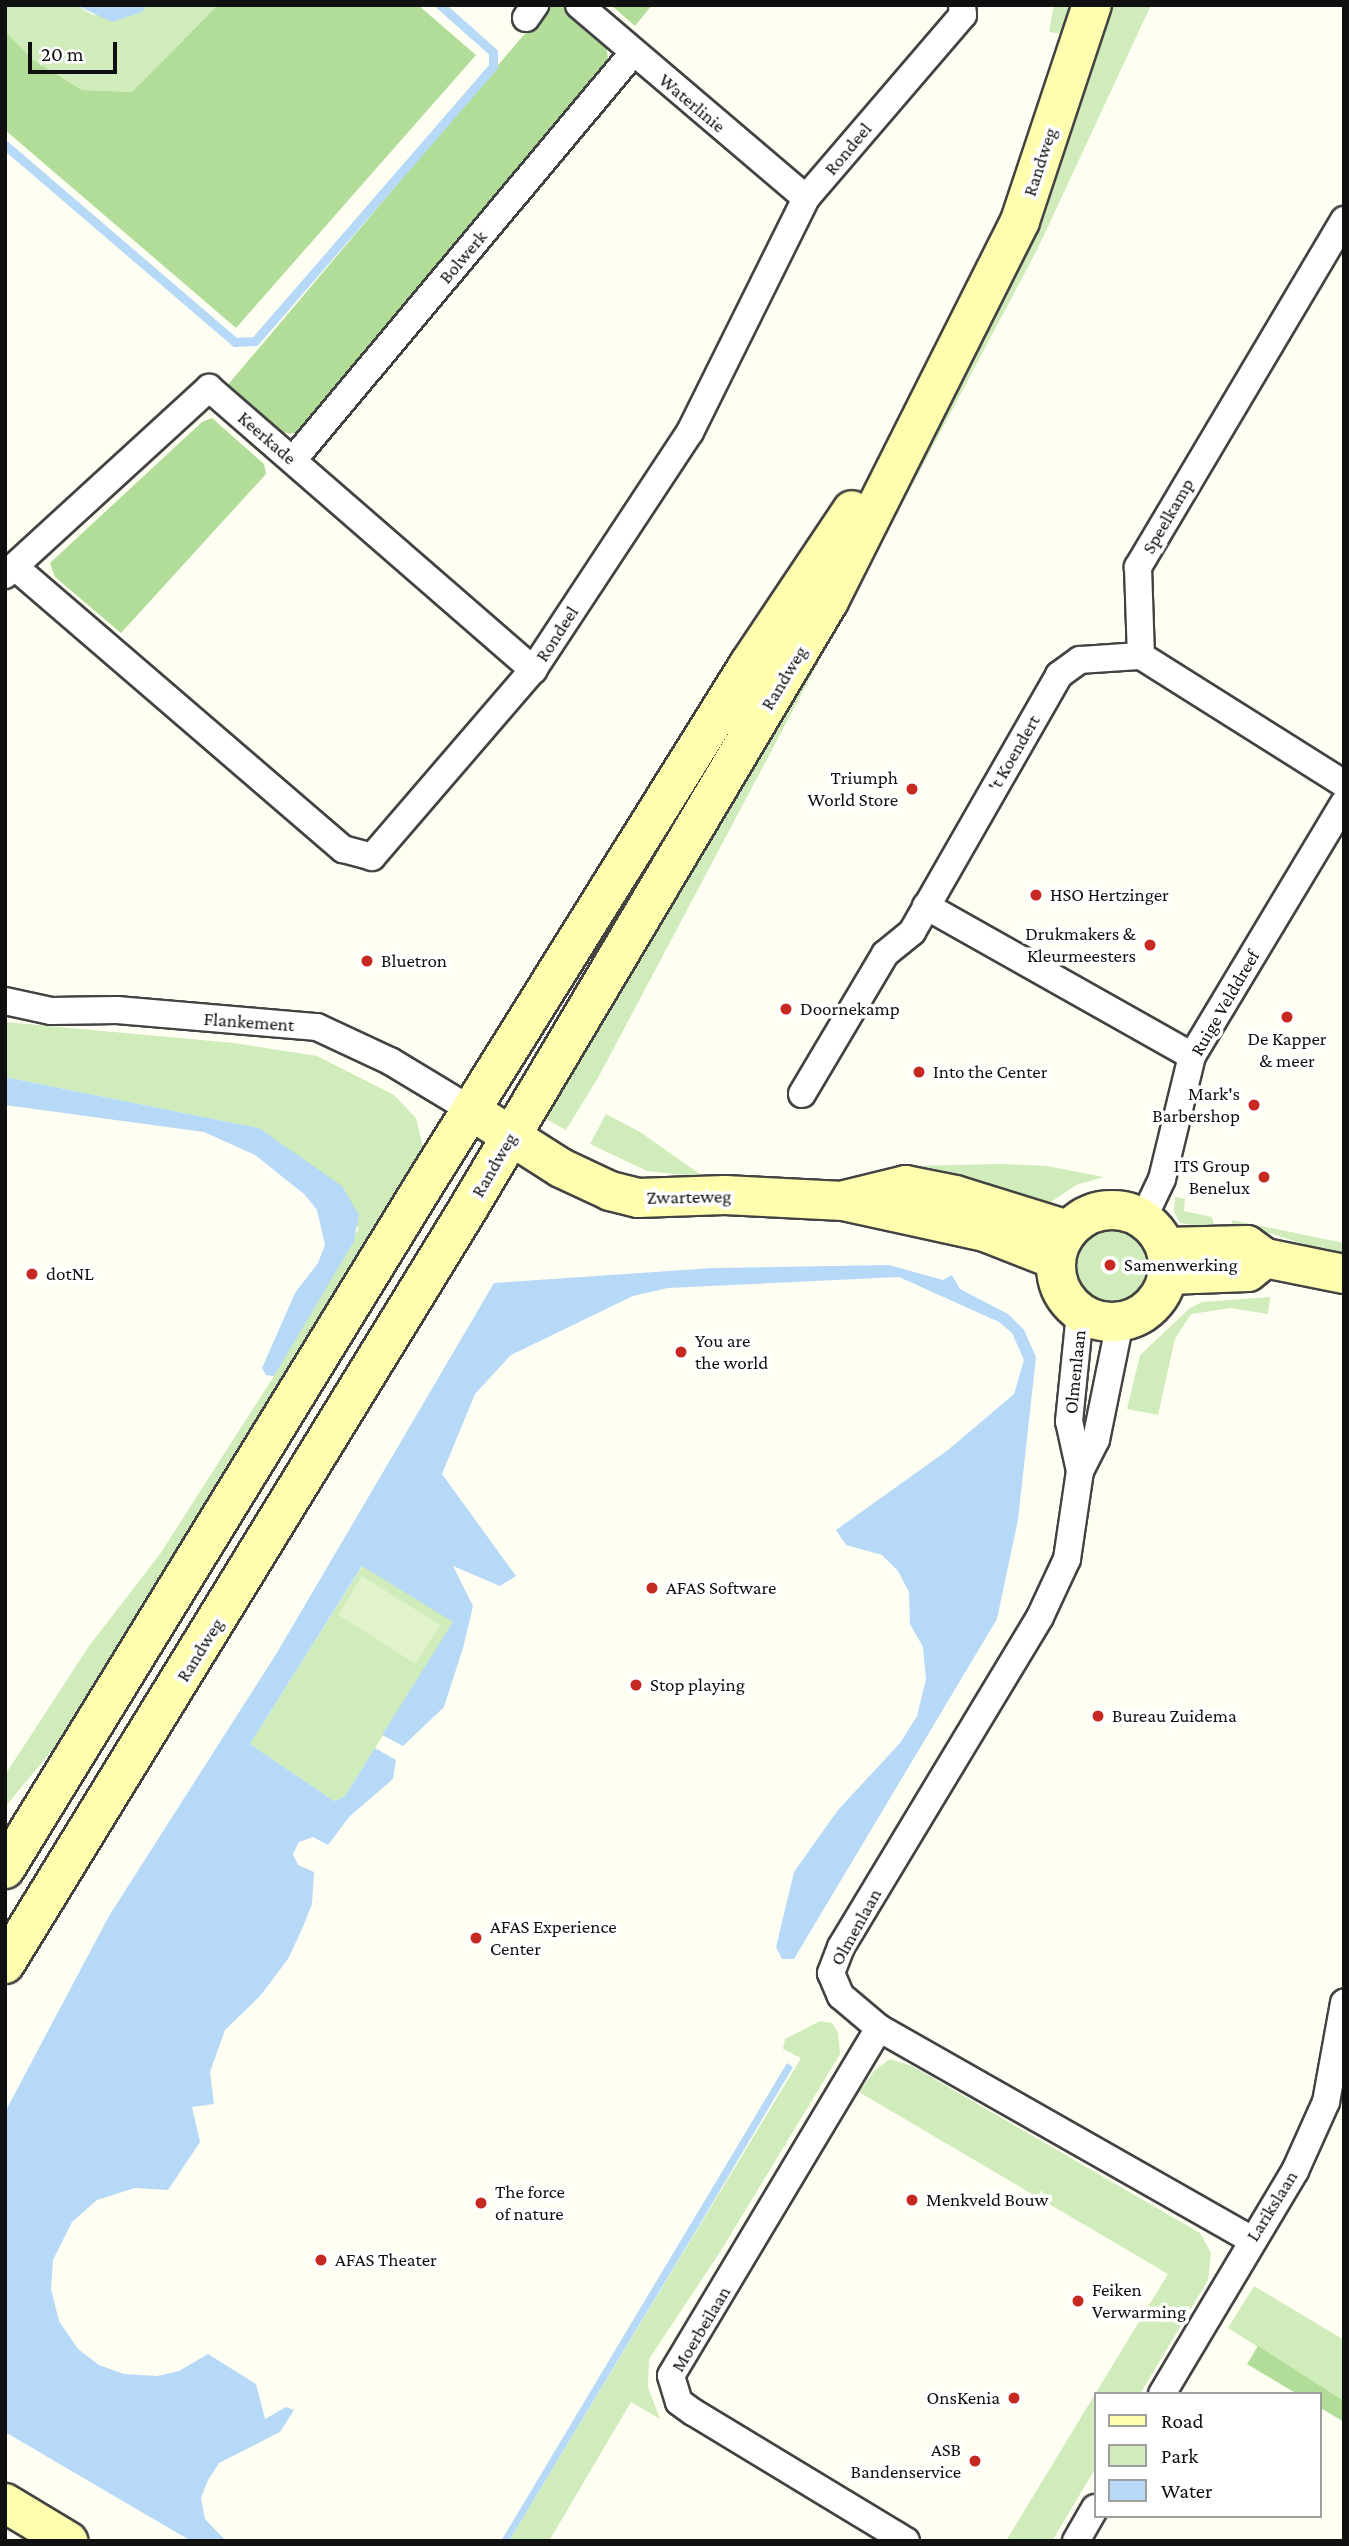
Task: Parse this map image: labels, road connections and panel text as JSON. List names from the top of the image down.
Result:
{
  "streets": {
    "main road": ["Randweg", "Zwarteweg"],
    "street": [
      "Waterlinie",
      "Rondeel",
      "Bolwerk",
      "Keerkade",
      "Speelkamp",
      "'t Koendert",
      "Ruige Velddreef",
      "Flankement",
      "Olmenlaan",
      "Larikslaan",
      "Moerbeilaan"
    ]
  },
  "crossings": [
    ["Waterlinie", "Rondeel"],
    ["Waterlinie", "Bolwerk"],
    ["Rondeel", "Keerkade"],
    ["Randweg", "Flankement"],
    ["Randweg", "Zwarteweg"],
    ["Bolwerk", "Keerkade"],
    ["Speelkamp", "'t Koendert"],
    ["Ruige Velddreef", "Zwarteweg"],
    ["Ruige Velddreef", "Olmenlaan"],
    ["Flankement", "Zwarteweg"],
    ["Zwarteweg", "Olmenlaan"],
    ["Olmenlaan", "Larikslaan"],
    ["Olmenlaan", "Moerbeilaan"]
  ],
  "places": [
    "Triumph World Store",
    "HSO Hertzinger",
    "Drukmakers & Kleurmeesters",
    "Bluetron",
    "Doornekamp",
    "De Kapper & meer",
    "Into the Center",
    "Mark's Barbershop",
    "ITS Group Benelux",
    "Samenwerking",
    "dotNL",
    "You are the world",
    "AFAS Software",
    "Stop playing",
    "Bureau Zuidema",
    "AFAS Experience Center",
    "Menkveld Bouw",
    "The force of nature",
    "AFAS Theater",
    "Feiken Verwarming",
    "OnsKenia",
    "ASB Bandenservice"
  ],
  "legend": ["Road", "Park", "Water"],
  "scale_bar": "20 m"
}
